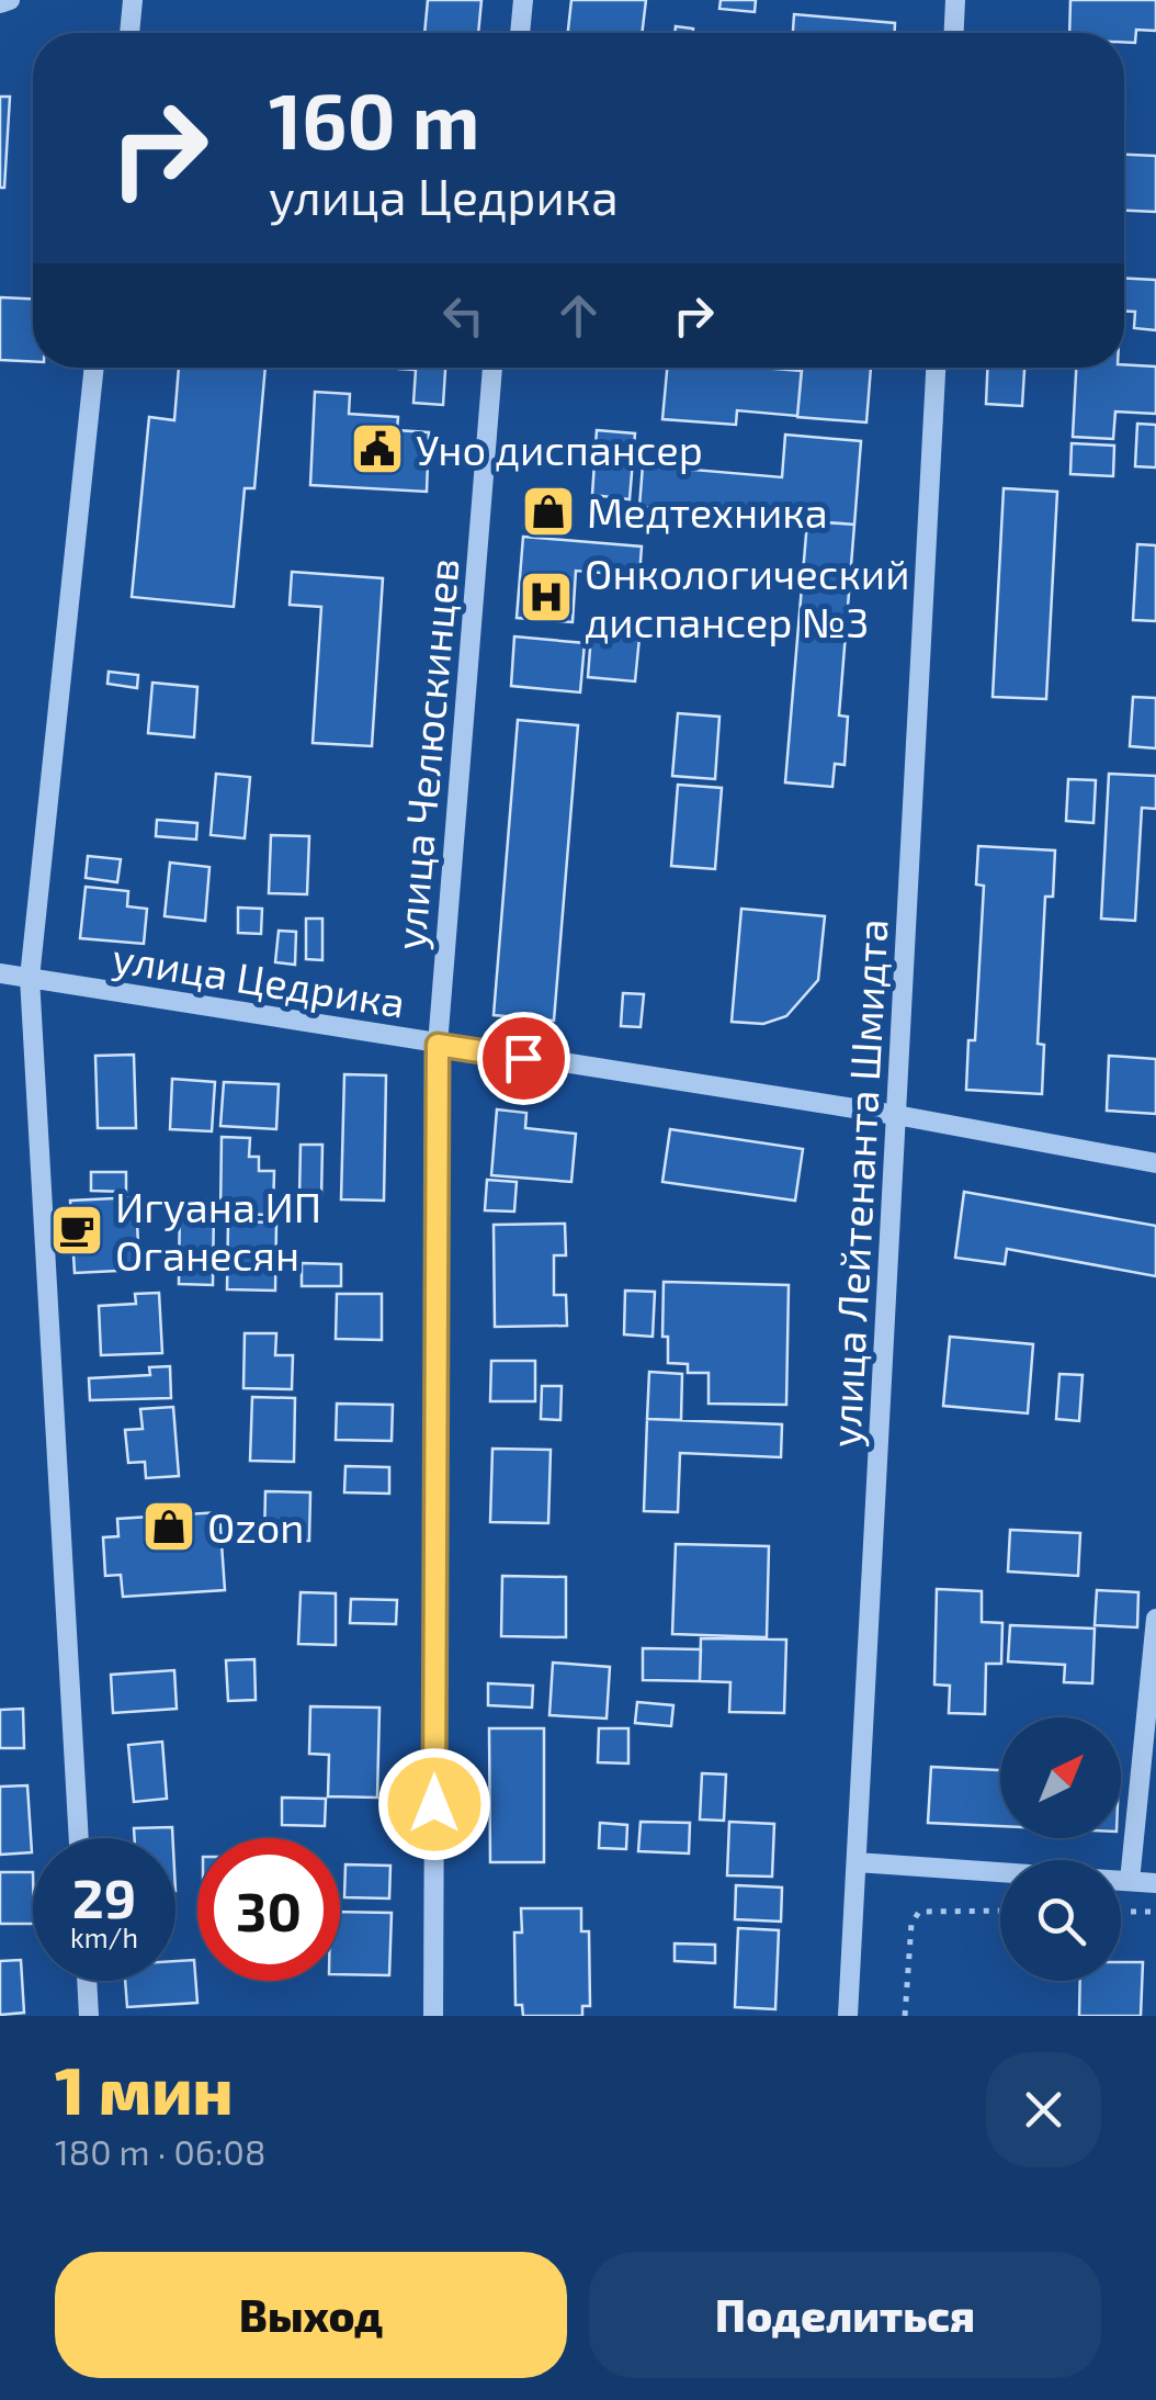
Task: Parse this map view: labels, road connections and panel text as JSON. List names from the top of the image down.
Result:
{
  "streets": {
    "street": ["улица Челюскинцев", "улица Цедрика", "улица Лейтенанта Шмидта"]
  },
  "crossings": [
    ["улица Челюскинцев", "улица Цедрика"],
    ["улица Цедрика", "улица Лейтенанта Шмидта"]
  ],
  "places": {
    "public building": ["Уно диспансер"],
    "shop": ["Медтехника", "Ozon"],
    "hospital": ["Онкологический диспансер №3"],
    "cafe": ["Игуана ИП Оганесян"]
  },
  "north": "top right",
  "page": {
    "turn": ["160 m", "улица Цедрика"],
    "speed": "29 km/h",
    "limit": "30",
    "heading": ["1 мин", "180 m · 06:08"],
    "buttons": ["Выход", "Поделиться"]
  }
}
